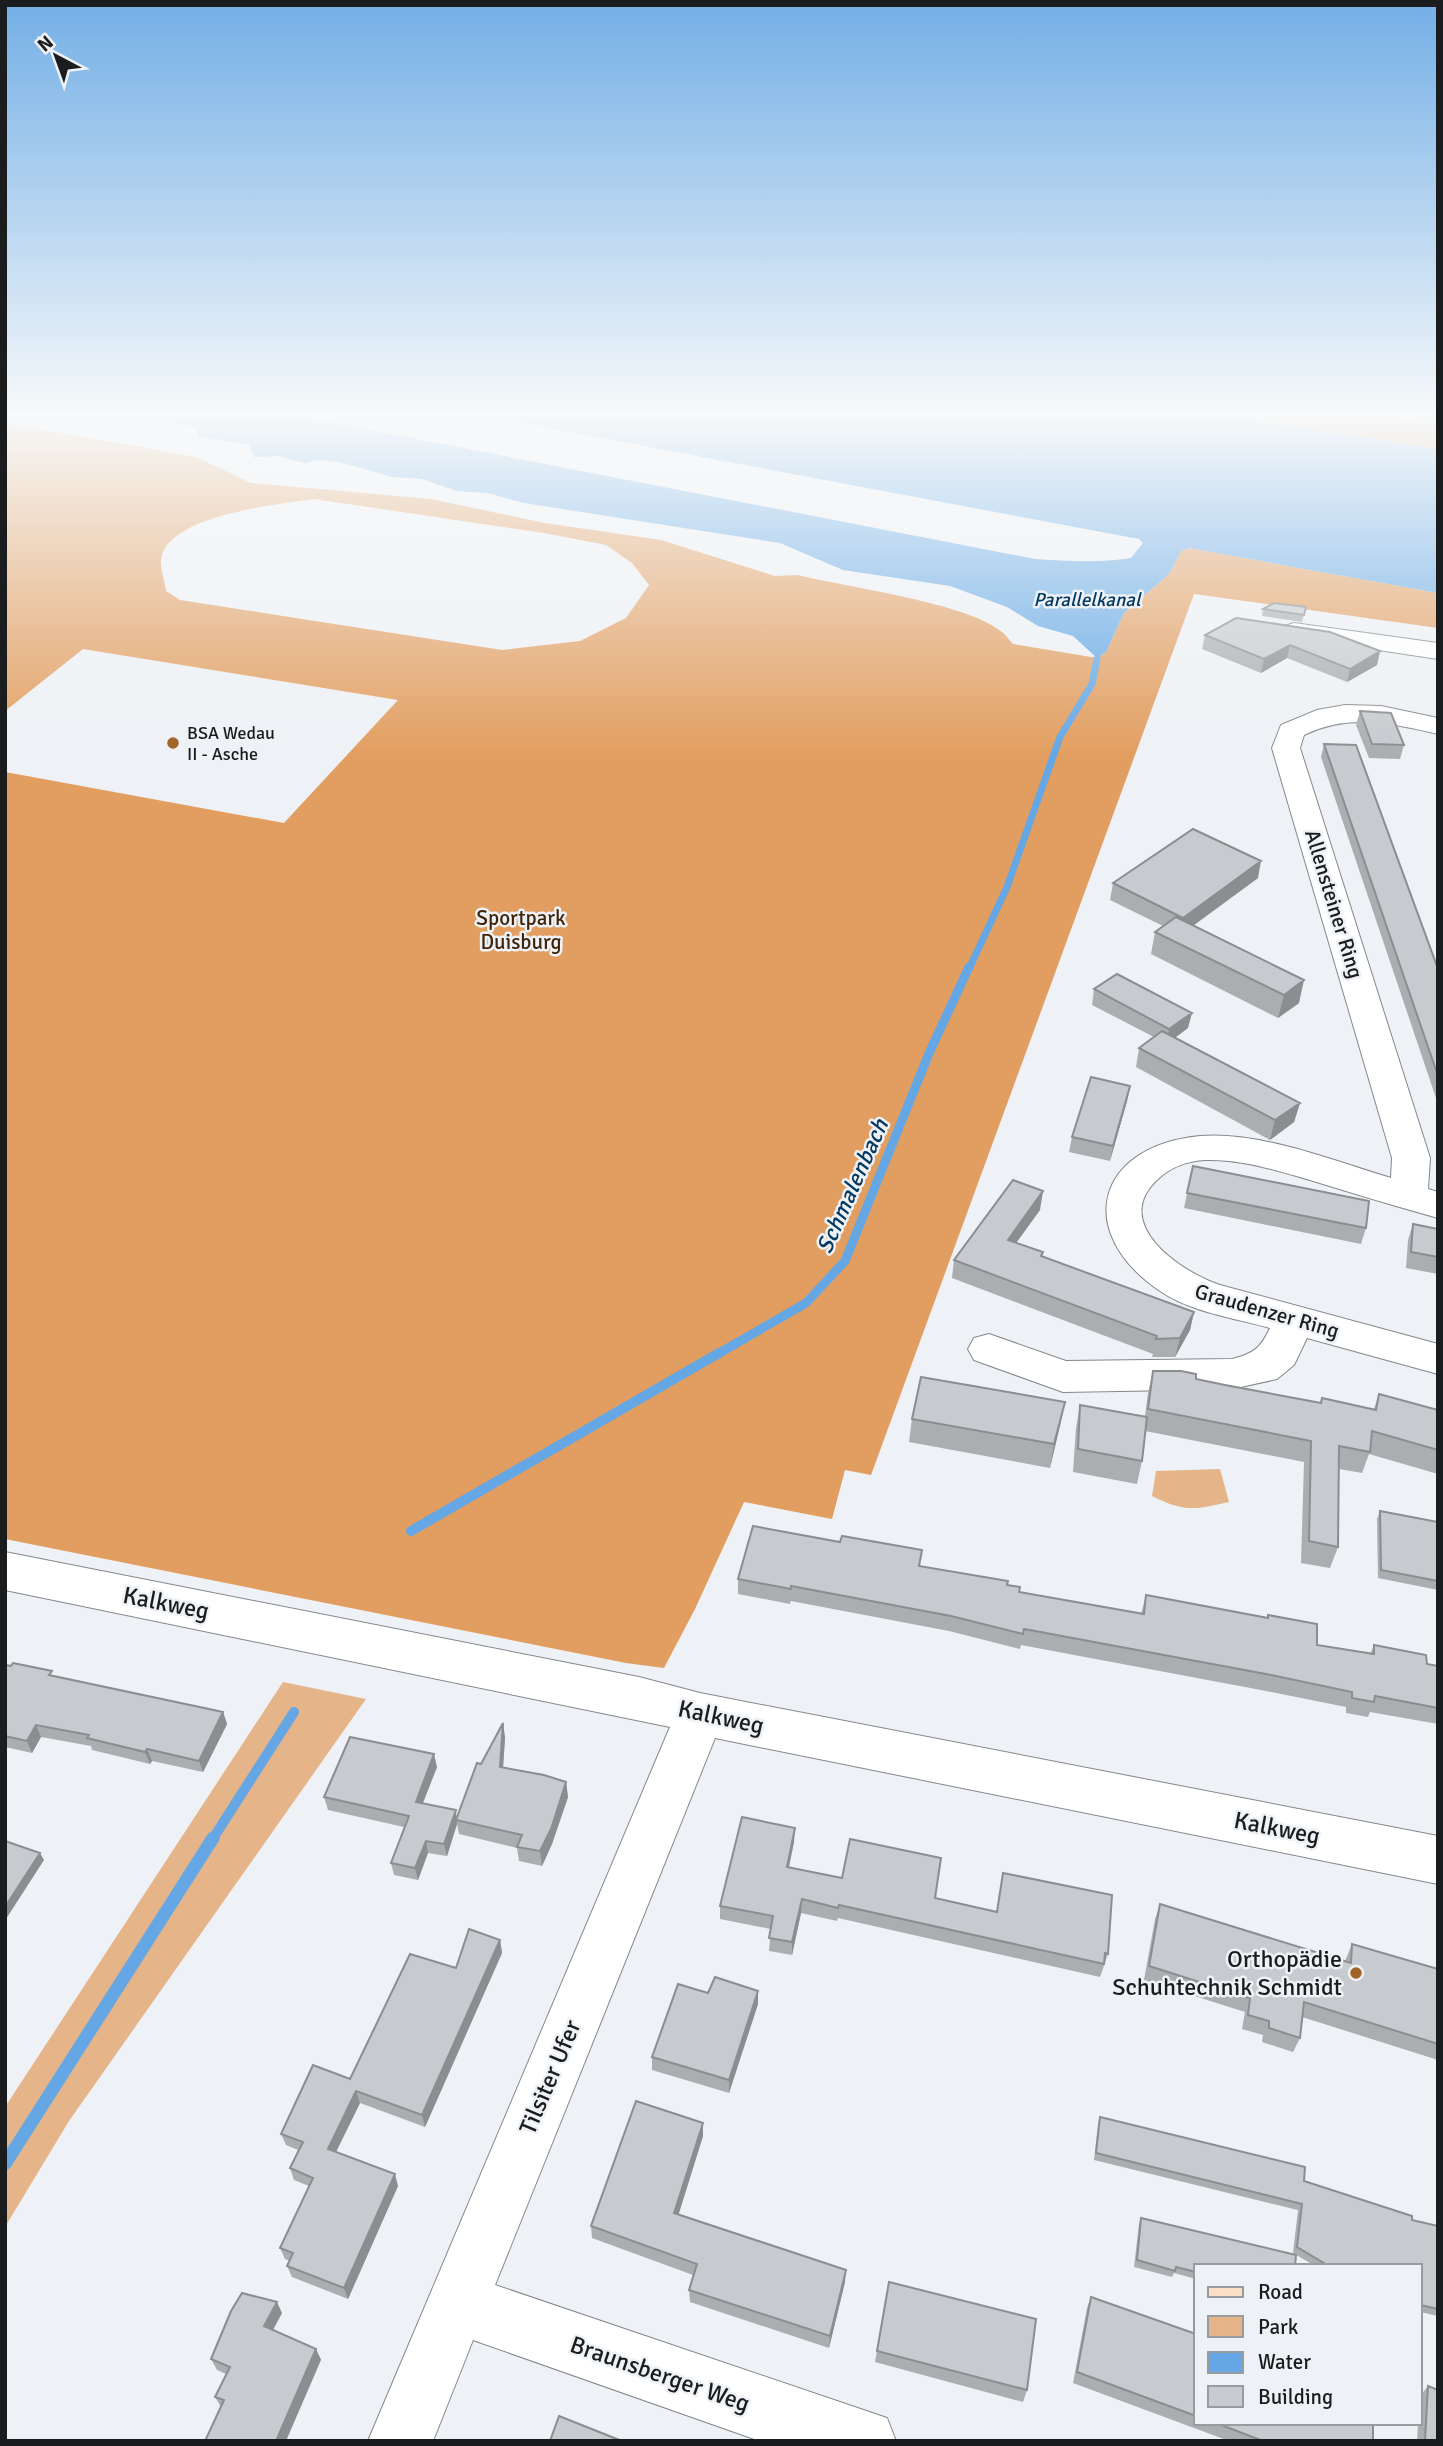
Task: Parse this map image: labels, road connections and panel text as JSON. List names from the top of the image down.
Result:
{
  "streets": {
    "street": [
      "Allensteiner Ring",
      "Graudenzer Ring",
      "Kalkweg",
      "Tilsiter Ufer",
      "Braunsberger Weg"
    ]
  },
  "crossings": [
    ["Allensteiner Ring", "Graudenzer Ring"],
    ["Kalkweg", "Tilsiter Ufer"],
    ["Tilsiter Ufer", "Braunsberger Weg"]
  ],
  "water": ["Parallelkanal", "Schmalenbach"],
  "parks": ["Sportpark Duisburg"],
  "places": ["BSA Wedau II - Asche", "Orthopädie Schuhtechnik Schmidt"],
  "legend": [
    "Road",
    "Park",
    "Water",
    "Building"
  ],
  "north": "top left"
}
